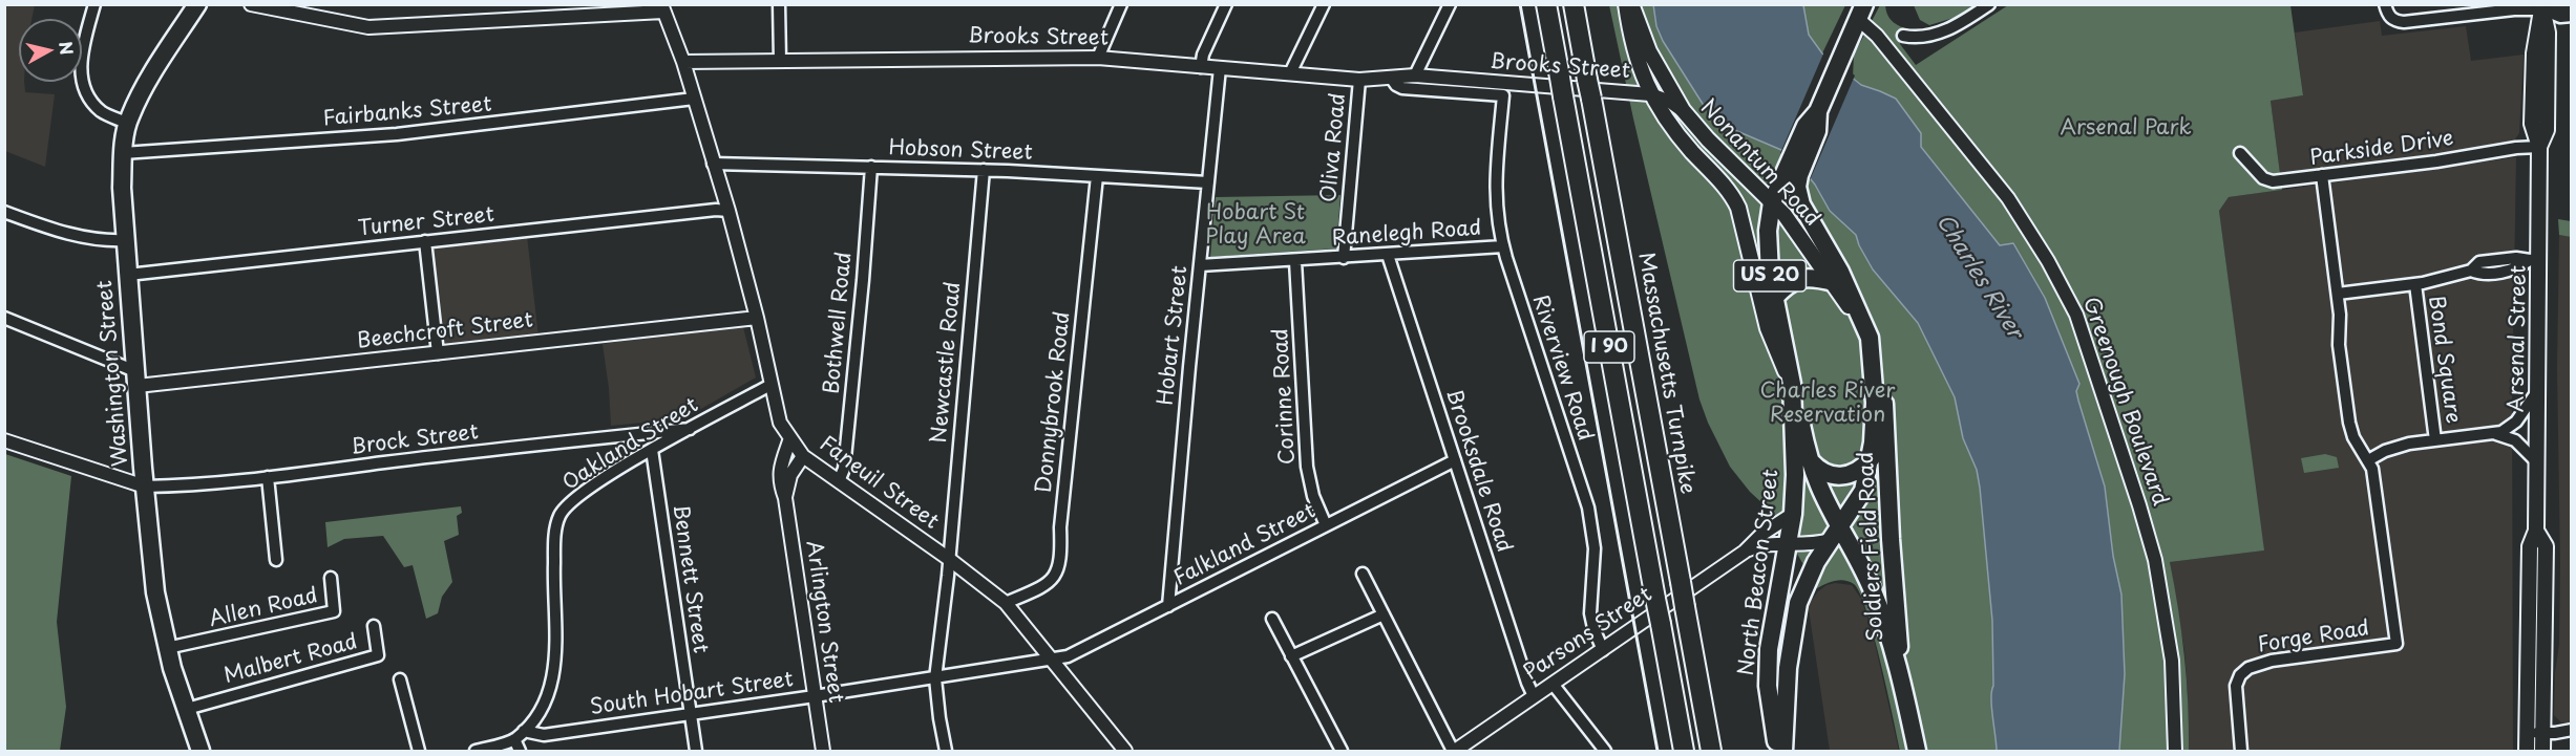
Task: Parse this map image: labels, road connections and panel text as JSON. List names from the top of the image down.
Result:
{
  "streets": {
    "highway": ["I 90", "Massachusetts Turnpike"],
    "main road": [
      "Nonantum Road",
      "US 20",
      "Arsenal Street",
      "Washington Street",
      "Soldiers Field Road",
      "North Beacon Street"
    ],
    "street": [
      "Brooks Street",
      "Fairbanks Street",
      "Oliva Road",
      "Parkside Drive",
      "Hobson Street",
      "Turner Street",
      "Ranelegh Road",
      "Bothwell Road",
      "Beechcroft Street",
      "Hobart Street",
      "Bond Square",
      "Newcastle Road",
      "Riverview Road",
      "Corinne Road",
      "Greenough Boulevard",
      "Donnybrook Road",
      "Brock Street",
      "Oakland Street",
      "Brooksdale Road",
      "Faneuil Street",
      "Falkland Street",
      "Bennett Street",
      "Allen Road",
      "Arlington Street",
      "Parsons Street",
      "Forge Road",
      "Malbert Road",
      "South Hobart Street"
    ]
  },
  "crossings": [
    ["Brooks Street", "Oliva Road"],
    ["Brooks Street", "Nonantum Road"],
    ["Brooks Street", "Hobart Street"],
    ["Brooks Street", "Riverview Road"],
    ["Brooks Street", "Faneuil Street"],
    ["Fairbanks Street", "Washington Street"],
    ["Fairbanks Street", "Faneuil Street"],
    ["Oliva Road", "Ranelegh Road"],
    ["Parkside Drive", "Arsenal Street"],
    ["Hobson Street", "Bothwell Road"],
    ["Hobson Street", "Hobart Street"],
    ["Hobson Street", "Newcastle Road"],
    ["Hobson Street", "Donnybrook Road"],
    ["Hobson Street", "Faneuil Street"],
    ["Nonantum Road", "Soldiers Field Road"],
    ["Nonantum Road", "North Beacon Street"],
    ["Turner Street", "Washington Street"],
    ["Turner Street", "Faneuil Street"],
    ["Ranelegh Road", "Hobart Street"],
    ["Ranelegh Road", "Riverview Road"],
    ["Ranelegh Road", "Corinne Road"],
    ["Ranelegh Road", "Brooksdale Road"],
    ["Bothwell Road", "Faneuil Street"],
    ["Beechcroft Street", "Washington Street"],
    ["Beechcroft Street", "Faneuil Street"],
    ["Hobart Street", "Falkland Street"],
    ["Newcastle Road", "Faneuil Street"],
    ["Newcastle Road", "South Hobart Street"],
    ["Riverview Road", "Parsons Street"],
    ["Washington Street", "Brock Street"],
    ["Washington Street", "Allen Road"],
    ["Washington Street", "Malbert Road"],
    ["Corinne Road", "Falkland Street"],
    ["Greenough Boulevard", "North Beacon Street"],
    ["Donnybrook Road", "Faneuil Street"],
    ["Brock Street", "Oakland Street"],
    ["Oakland Street", "Faneuil Street"],
    ["Oakland Street", "Bennett Street"],
    ["Oakland Street", "South Hobart Street"],
    ["Brooksdale Road", "Falkland Street"],
    ["Brooksdale Road", "Parsons Street"],
    ["Faneuil Street", "Falkland Street"],
    ["Faneuil Street", "Arlington Street"],
    ["Faneuil Street", "South Hobart Street"],
    ["Falkland Street", "South Hobart Street"],
    ["Soldiers Field Road", "North Beacon Street"],
    ["Soldiers Field Road", "Parsons Street"],
    ["North Beacon Street", "Parsons Street"],
    ["Bennett Street", "South Hobart Street"],
    ["Arlington Street", "South Hobart Street"]
  ],
  "water": ["Charles River"],
  "parks": ["Arsenal Park", "Hobart St Play Area", "Charles River Reservation"],
  "north": "right"
}
